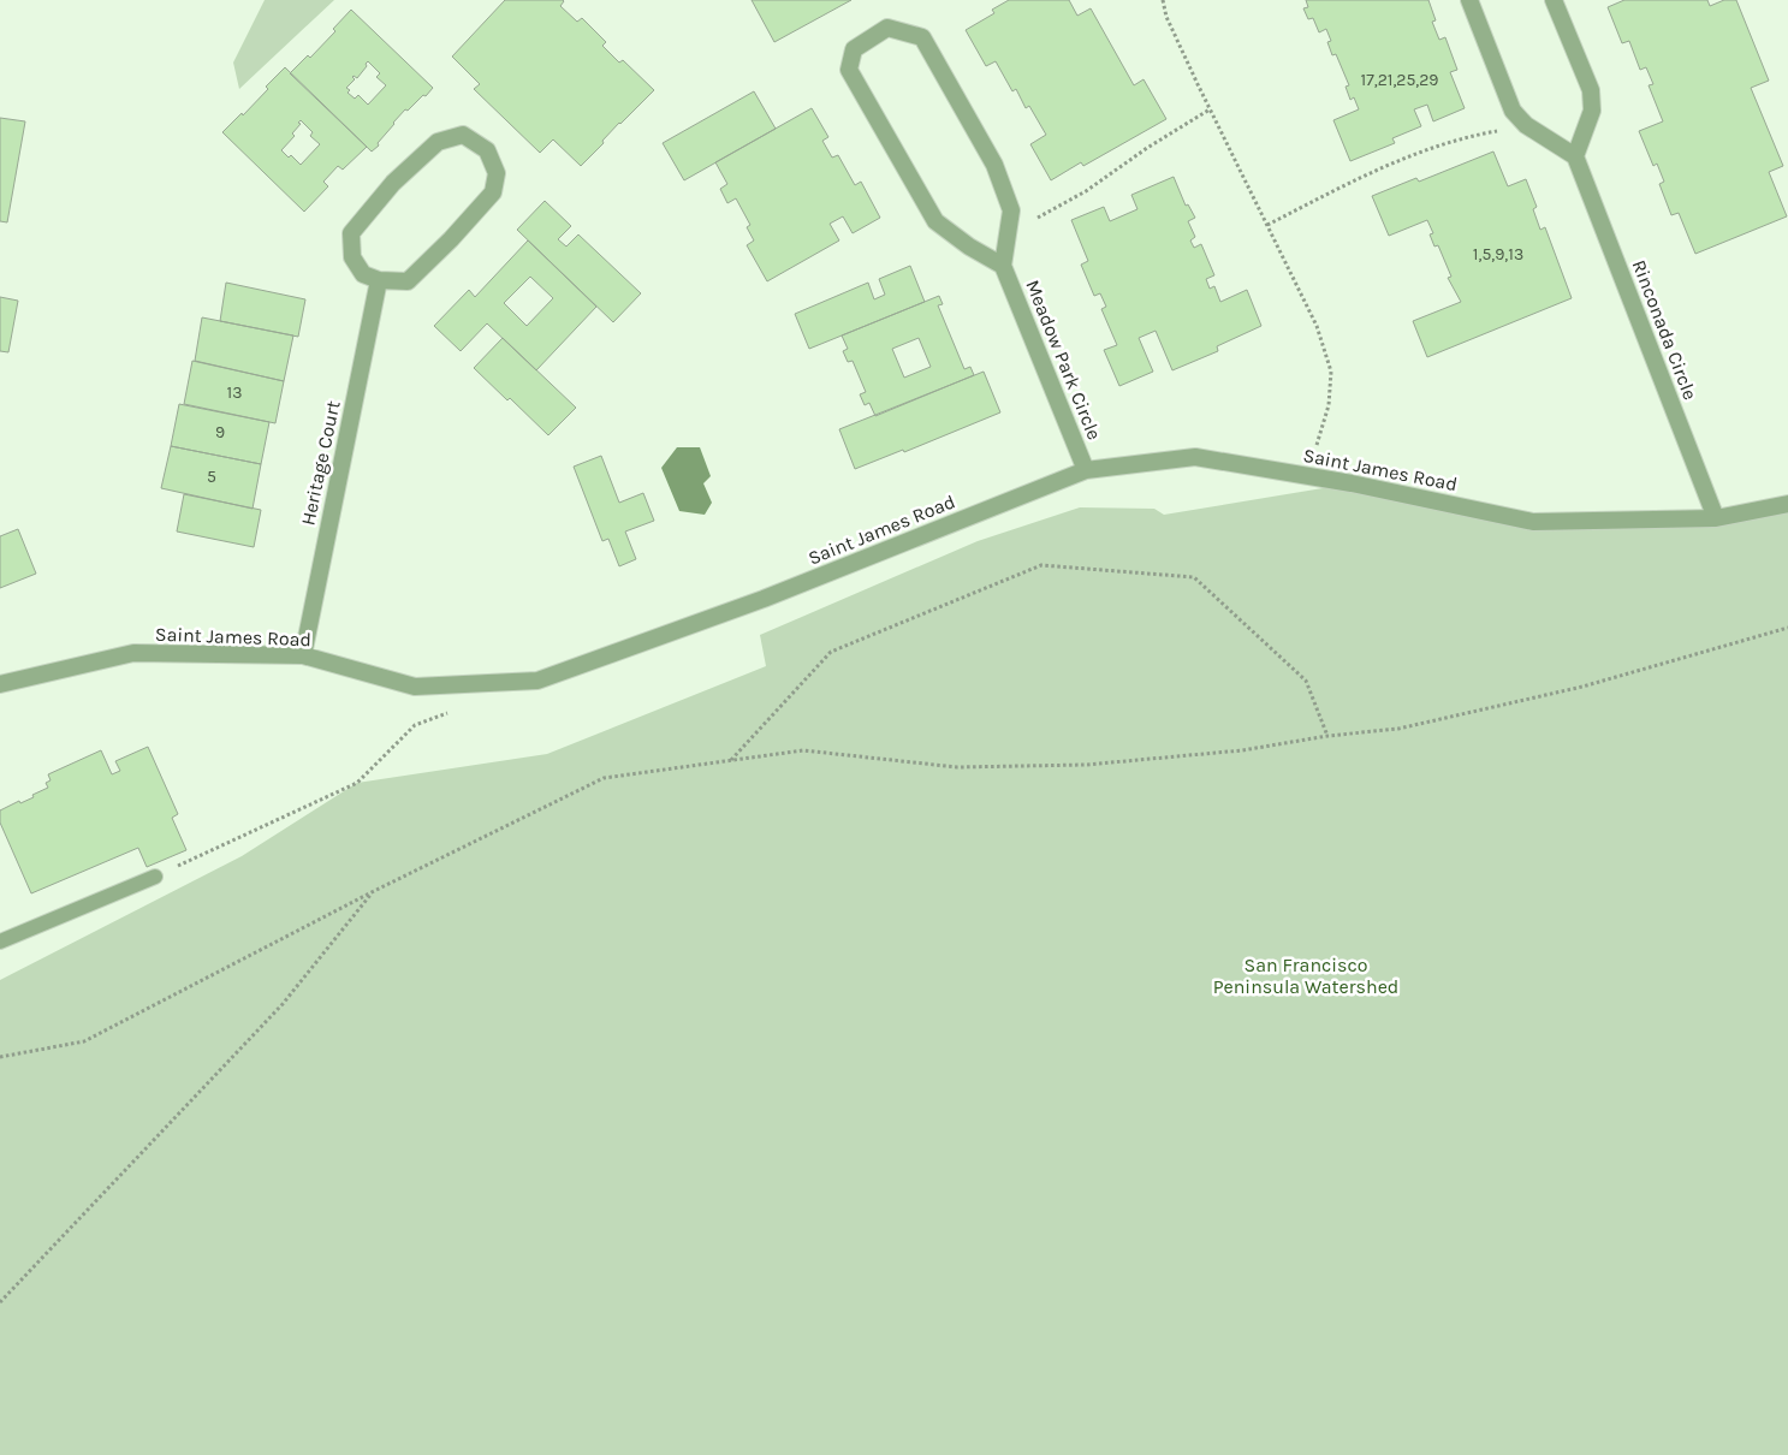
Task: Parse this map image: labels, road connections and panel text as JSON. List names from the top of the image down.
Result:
{
  "streets": {
    "street": [
      "Rinconada Circle",
      "Meadow Park Circle",
      "Heritage Court",
      "Saint James Road"
    ]
  },
  "crossings": [
    ["Rinconada Circle", "Saint James Road"],
    ["Meadow Park Circle", "Saint James Road"],
    ["Heritage Court", "Saint James Road"]
  ],
  "parks": ["San Francisco Peninsula Watershed"],
  "house_numbers": [
    "17,21,25,29",
    "1,5,9,13",
    "13",
    "9",
    "5"
  ]
}
